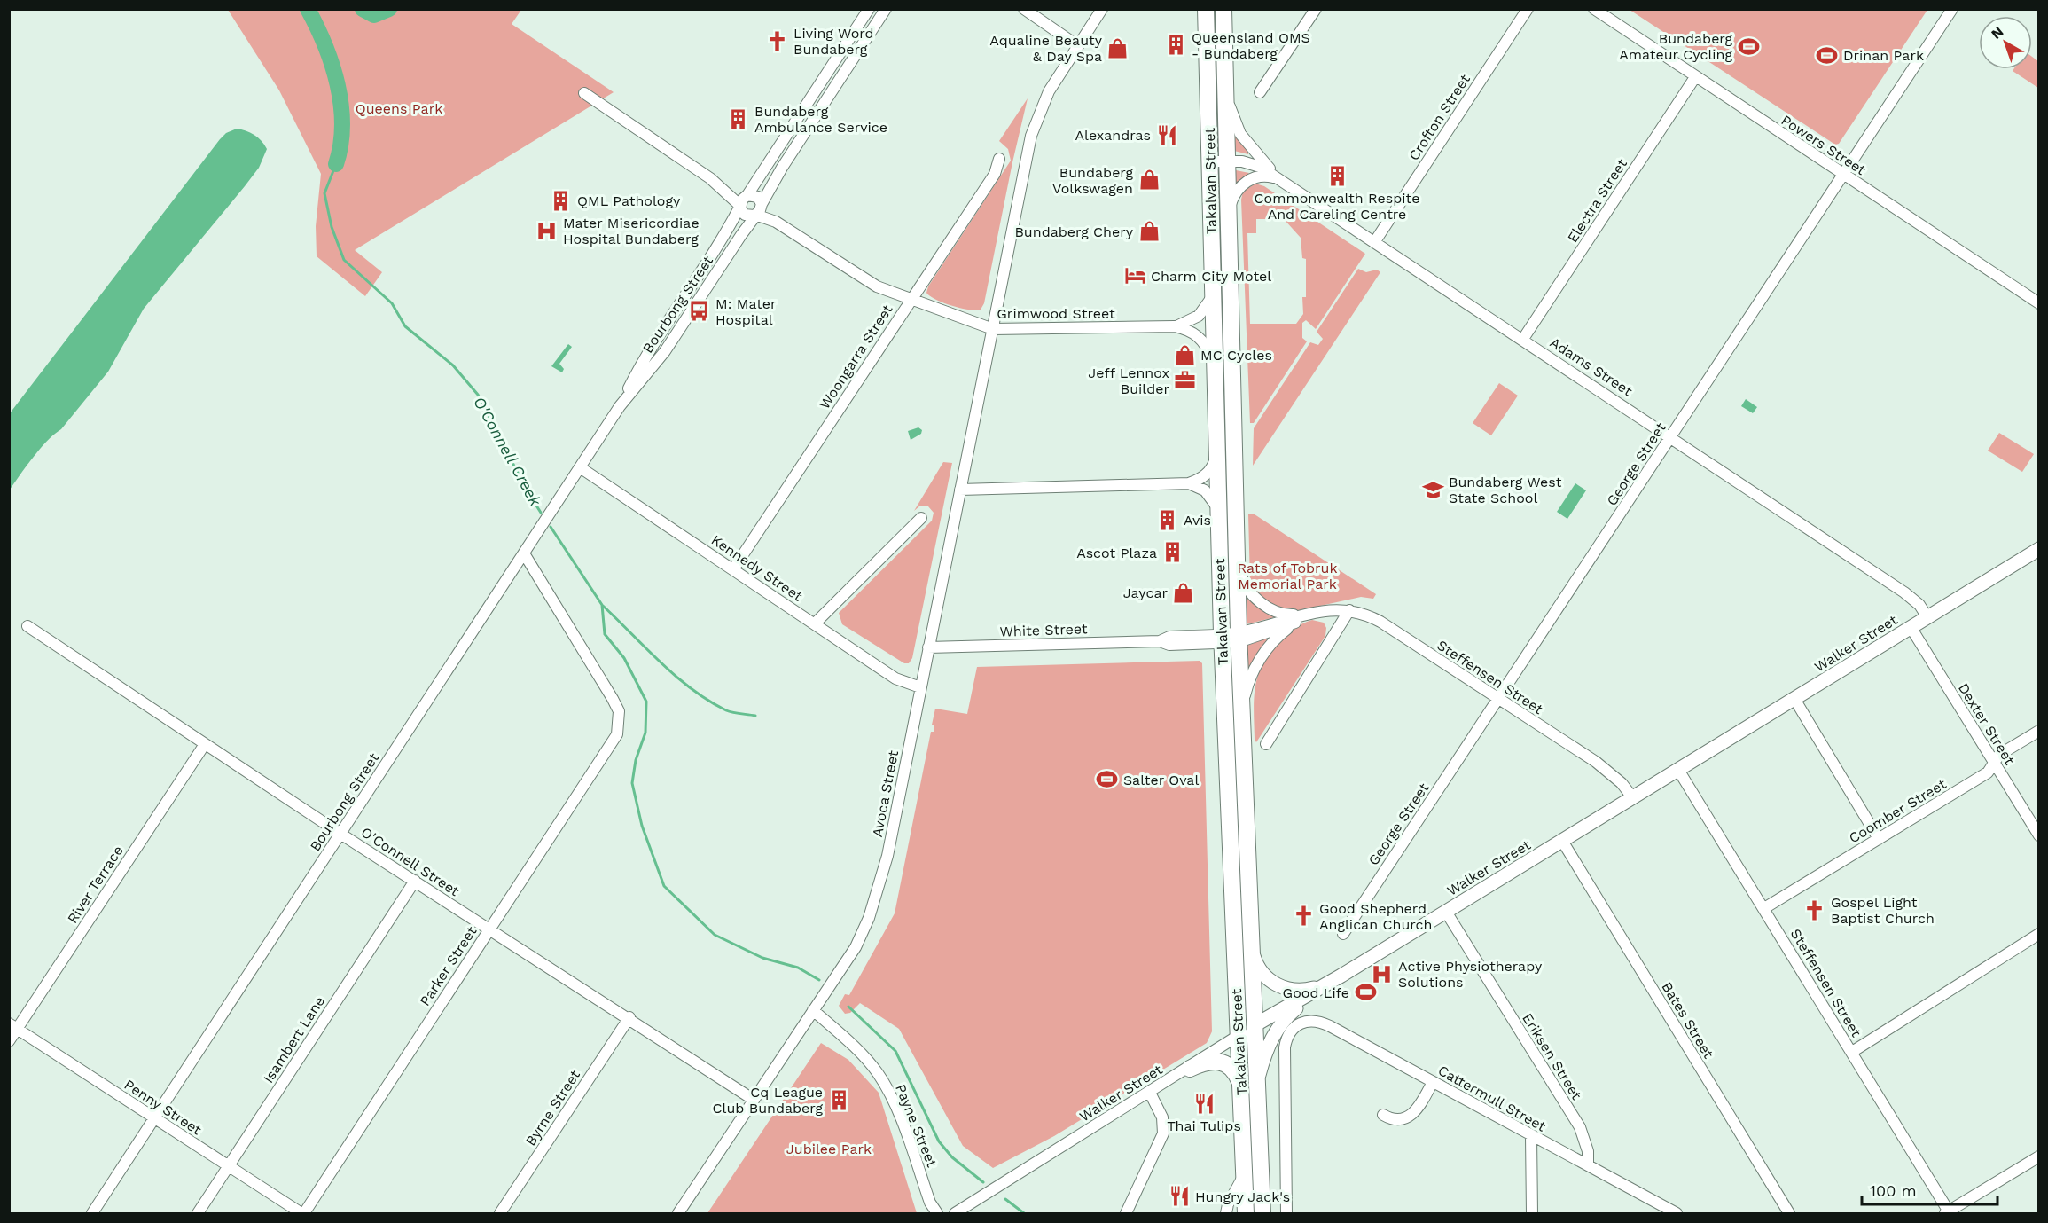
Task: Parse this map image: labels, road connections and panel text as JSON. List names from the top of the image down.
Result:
{
  "streets": {
    "highway": ["Takalvan Street"],
    "main road": ["Walker Street"],
    "street": [
      "Crofton Street",
      "Powers Street",
      "Electra Street",
      "Bourbong Street",
      "Grimwood Street",
      "Woongarra Street",
      "Adams Street",
      "George Street",
      "Kennedy Street",
      "White Street",
      "Steffensen Street",
      "Dexter Street",
      "Avoca Street",
      "Coomber Street",
      "O'Connell Street",
      "River Terrace",
      "Parker Street",
      "Bates Street",
      "Isambert Lane",
      "Eriksen Street",
      "Cattermull Street",
      "Penny Street",
      "Byrne Street",
      "Payne Street"
    ]
  },
  "crossings": [
    ["Crofton Street", "Adams Street"],
    ["Powers Street", "Electra Street"],
    ["Powers Street", "George Street"],
    ["Takalvan Street", "Grimwood Street"],
    ["Takalvan Street", "Adams Street"],
    ["Takalvan Street", "White Street"],
    ["Takalvan Street", "Walker Street"],
    ["Takalvan Street", "Steffensen Street"],
    ["Electra Street", "Adams Street"],
    ["Bourbong Street", "Kennedy Street"],
    ["Bourbong Street", "O'Connell Street"],
    ["Bourbong Street", "Parker Street"],
    ["Bourbong Street", "Penny Street"],
    ["Grimwood Street", "Woongarra Street"],
    ["Grimwood Street", "Avoca Street"],
    ["Woongarra Street", "Kennedy Street"],
    ["Adams Street", "George Street"],
    ["Adams Street", "Walker Street"],
    ["George Street", "Steffensen Street"],
    ["Kennedy Street", "Avoca Street"],
    ["White Street", "Steffensen Street"],
    ["White Street", "Avoca Street"],
    ["Walker Street", "Steffensen Street"],
    ["Walker Street", "Dexter Street"],
    ["Walker Street", "Bates Street"],
    ["Walker Street", "Eriksen Street"],
    ["Steffensen Street", "Coomber Street"],
    ["Dexter Street", "Coomber Street"],
    ["Avoca Street", "O'Connell Street"],
    ["Avoca Street", "Payne Street"],
    ["O'Connell Street", "River Terrace"],
    ["O'Connell Street", "Parker Street"],
    ["O'Connell Street", "Isambert Lane"],
    ["O'Connell Street", "Byrne Street"],
    ["River Terrace", "Penny Street"],
    ["Parker Street", "Penny Street"],
    ["Isambert Lane", "Penny Street"],
    ["Eriksen Street", "Cattermull Street"]
  ],
  "water": ["O'Connell Creek"],
  "parks": ["Queens Park", "Rats of Tobruk Memorial Park", "Jubilee Park"],
  "places": {
    "church": ["Living Word Bundaberg", "Gospel Light Baptist Church", "Good Shepherd Anglican Church"],
    "building": [
      "Queensland OMS - Bundaberg",
      "Bundaberg Ambulance Service",
      "Commonwealth Respite And Careling Centre",
      "QML Pathology",
      "Avis",
      "Ascot Plaza",
      "Cq League Club Bundaberg"
    ],
    "sports": [
      "Bundaberg Amateur Cycling",
      "Drinan Park",
      "Salter Oval",
      "Good Life"
    ],
    "shop": [
      "Aqualine Beauty & Day Spa",
      "Bundaberg Volkswagen",
      "Bundaberg Chery",
      "MC Cycles",
      "Jaycar"
    ],
    "restaurant": ["Alexandras", "Thai Tulips", "Hungry Jack's"],
    "hospital": ["Mater Misericordiae Hospital Bundaberg", "Active Physiotherapy Solutions"],
    "hotel": ["Charm City Motel"],
    "bus stop": ["M: Mater Hospital"],
    "office": ["Jeff Lennox Builder"],
    "school or university": ["Bundaberg West State School"]
  },
  "scale_bar": "100 m",
  "north": "top left"
}
